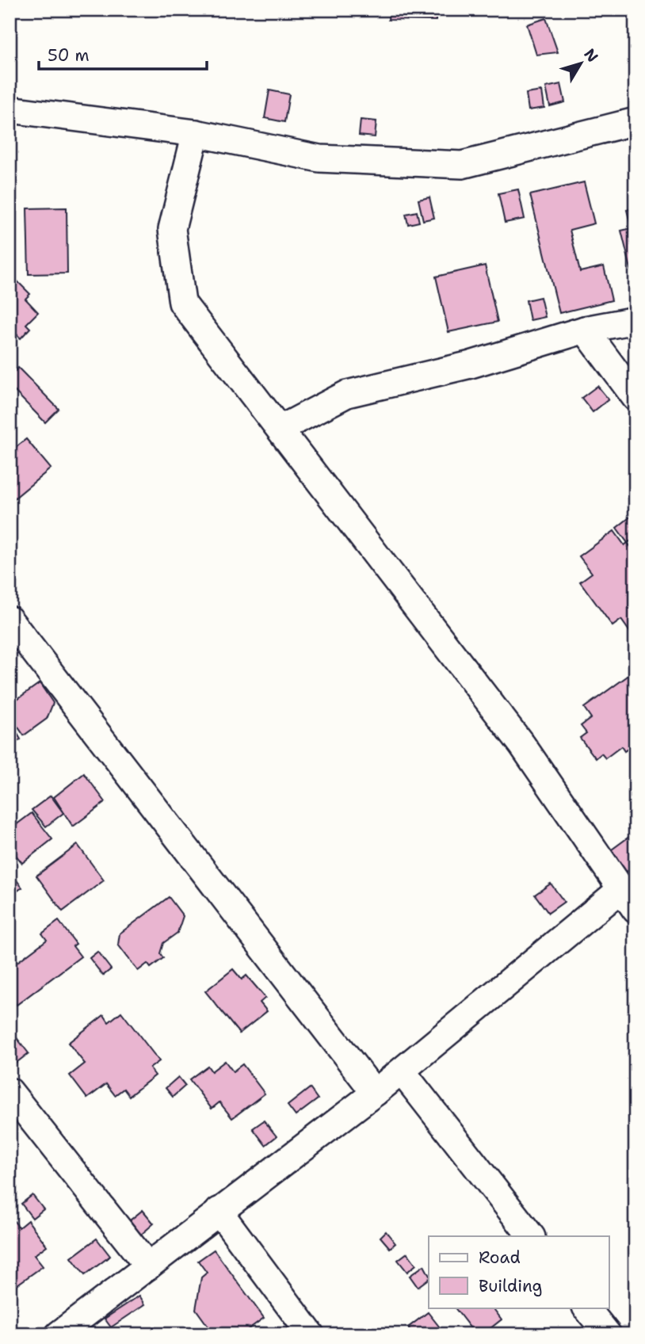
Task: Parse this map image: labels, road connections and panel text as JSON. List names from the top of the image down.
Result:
{
  "legend": ["Road", "Building"],
  "scale_bar": "50 m",
  "north": "top right"
}
